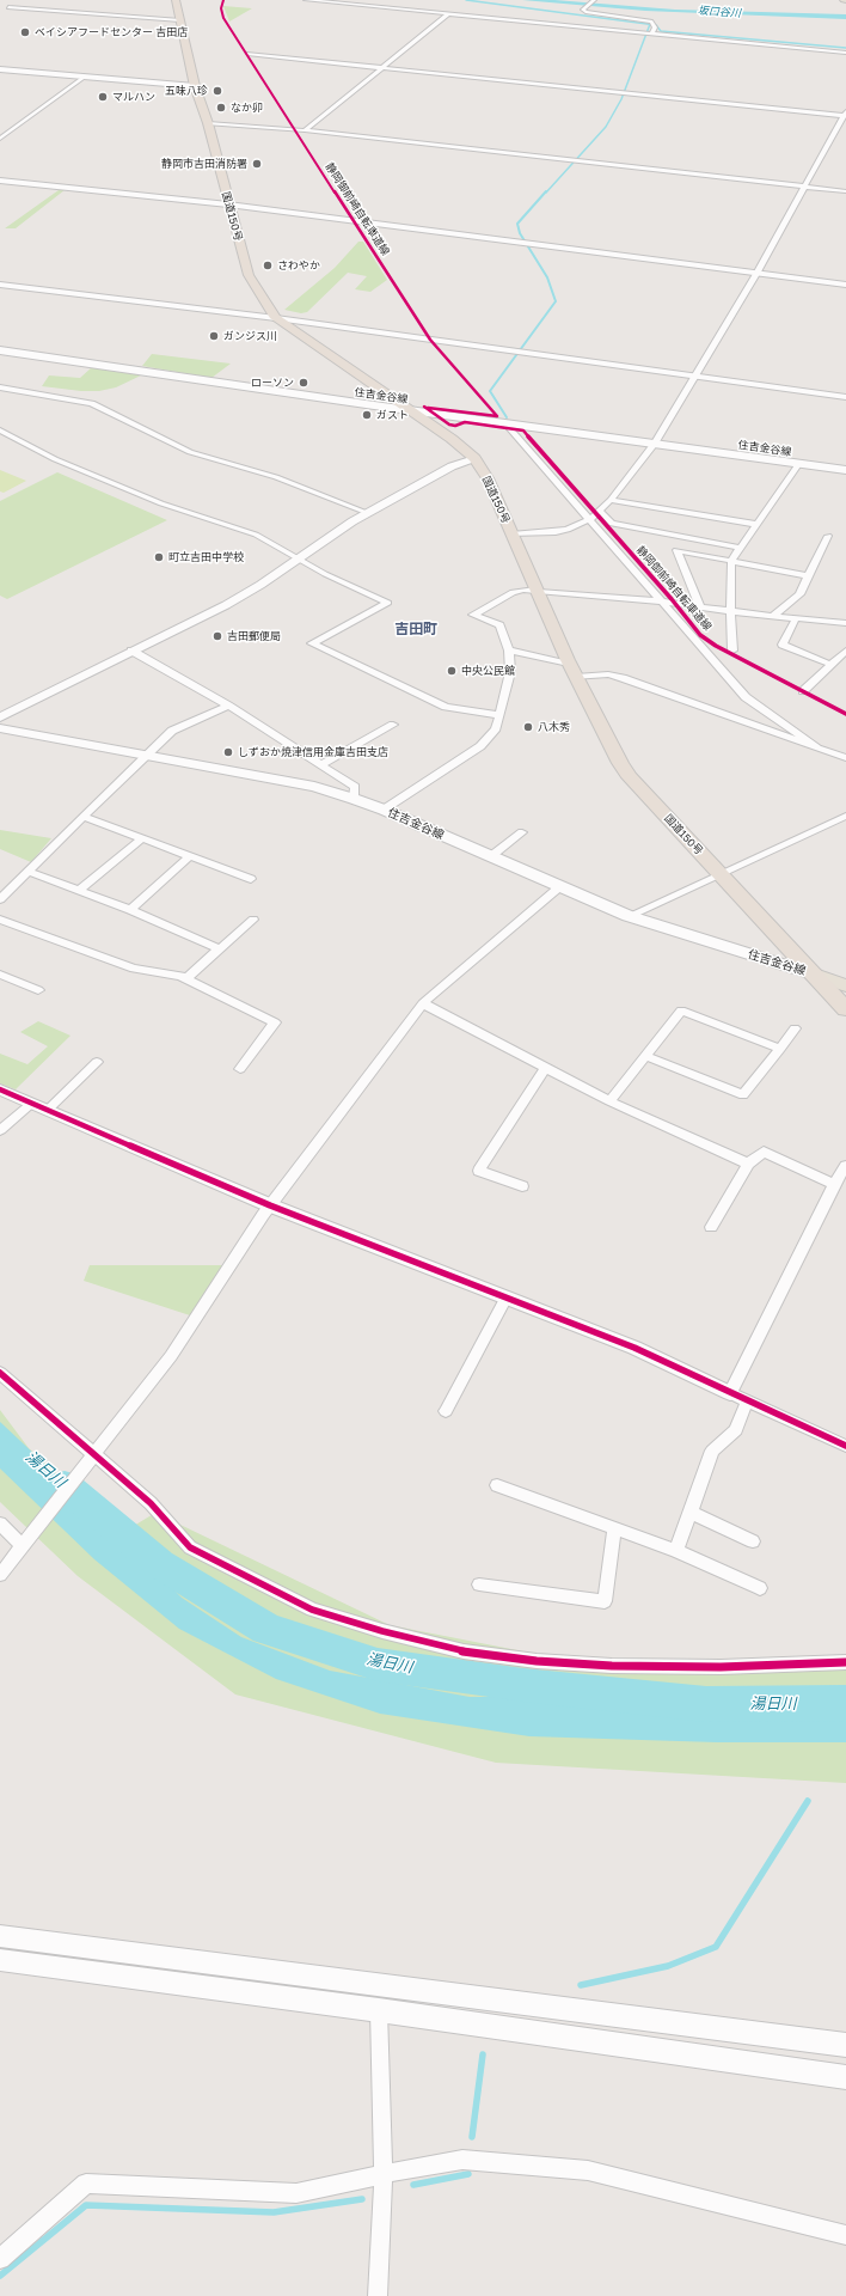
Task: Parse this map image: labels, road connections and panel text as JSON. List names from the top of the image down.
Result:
{
  "streets": {
    "highway": ["国道150号"],
    "main road": ["住吉金谷線"],
    "cycle path": ["静岡御前崎自転車道線"]
  },
  "crossings": [
    ["国道150号", "住吉金谷線"]
  ],
  "districts": ["吉田町"],
  "water": ["坂口谷川", "湯日川"],
  "places": [
    "ベイシアフードセンター 吉田店",
    "五味八珍",
    "マルハン",
    "なか卯",
    "静岡市吉田消防署",
    "さわやか",
    "ガンジス川",
    "ローソン",
    "ガスト",
    "町立吉田中学校",
    "吉田郵便局",
    "中央公民館",
    "八木秀",
    "しずおか焼津信用金庫吉田支店"
  ]
}
